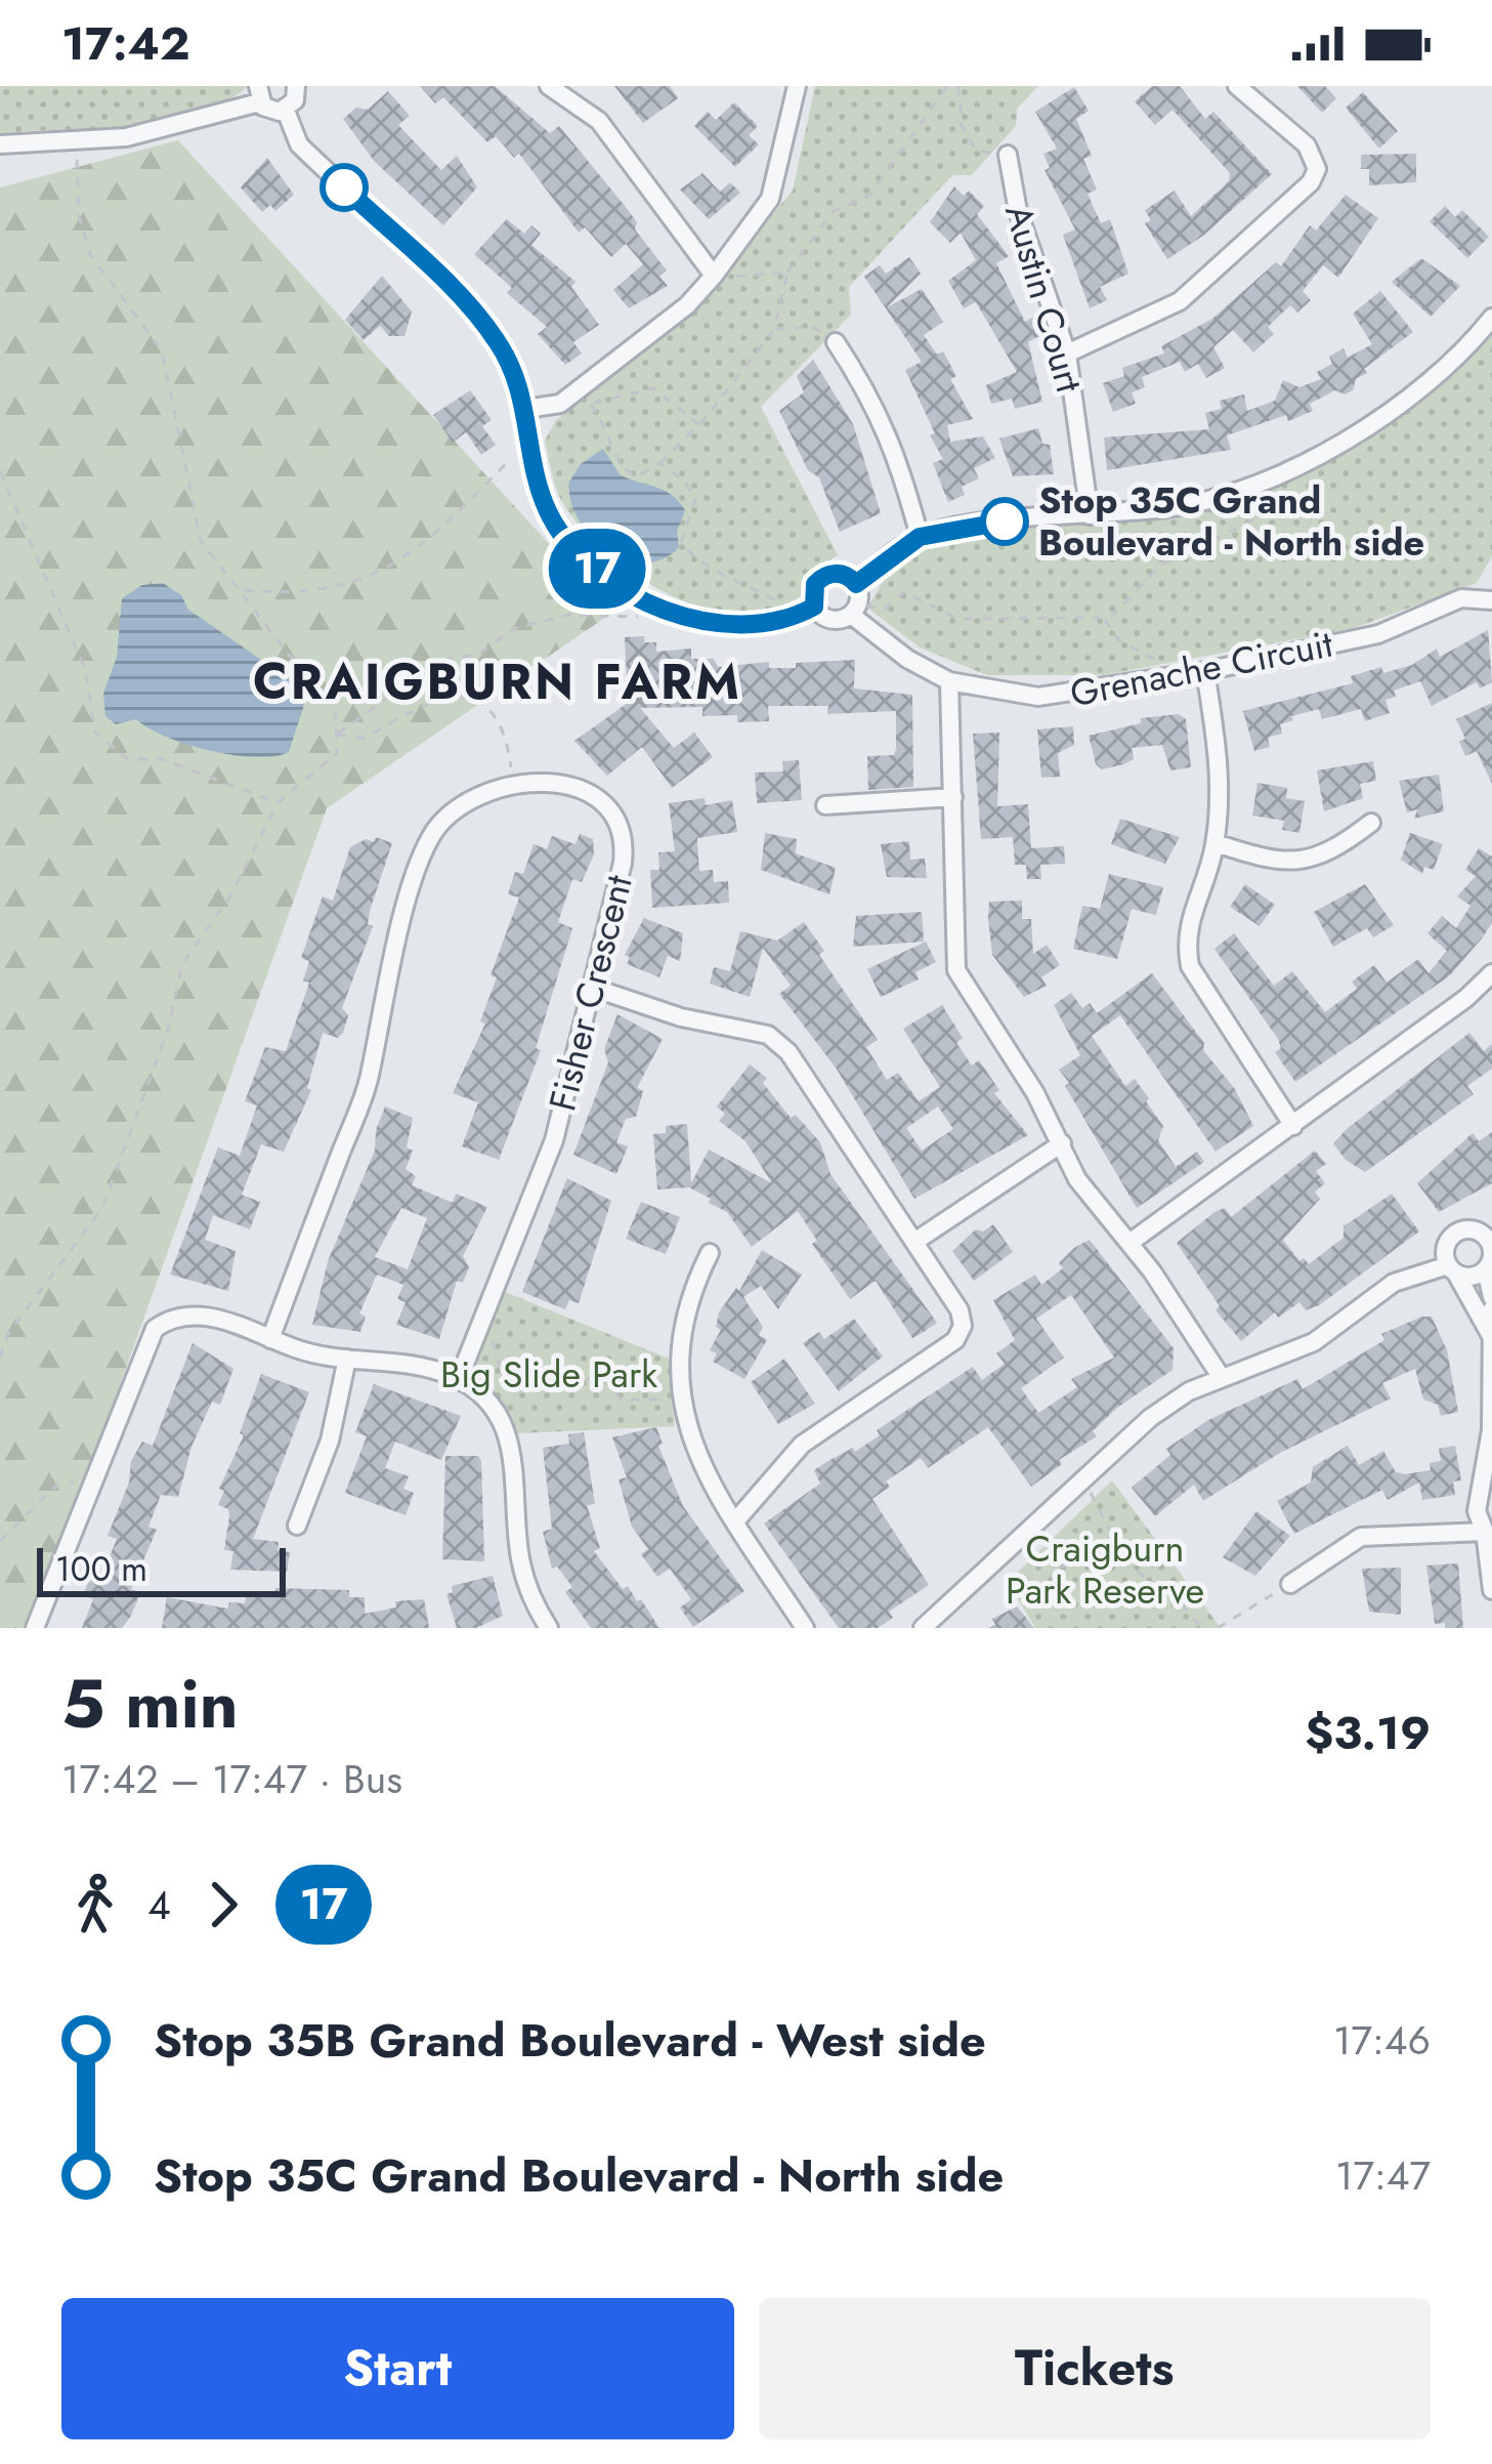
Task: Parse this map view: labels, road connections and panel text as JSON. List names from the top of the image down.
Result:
{
  "streets": {
    "street": ["Austin Court", "Grenache Circuit", "Fisher Crescent"]
  },
  "districts": ["CRAIGBURN FARM"],
  "parks": ["Big Slide Park", "Craigburn Park Reserve"],
  "places": ["Stop 35C Grand Boulevard - North side"],
  "lines": ["bus line 17"],
  "scale_bar": "100 m",
  "page": {
    "status": "17:42",
    "on_map": "17",
    "scale": "100 m",
    "heading": ["5 min", "17:42 – 17:47 · Bus", "$3.19"],
    "legs": ["4", "17"],
    "list": [
      {
        "name": "Stop 35B Grand Boulevard - West side",
        "value": "17:46"
      },
      {
        "name": "Stop 35C Grand Boulevard - North side",
        "value": "17:47"
      }
    ],
    "buttons": ["Start", "Tickets"]
  }
}
